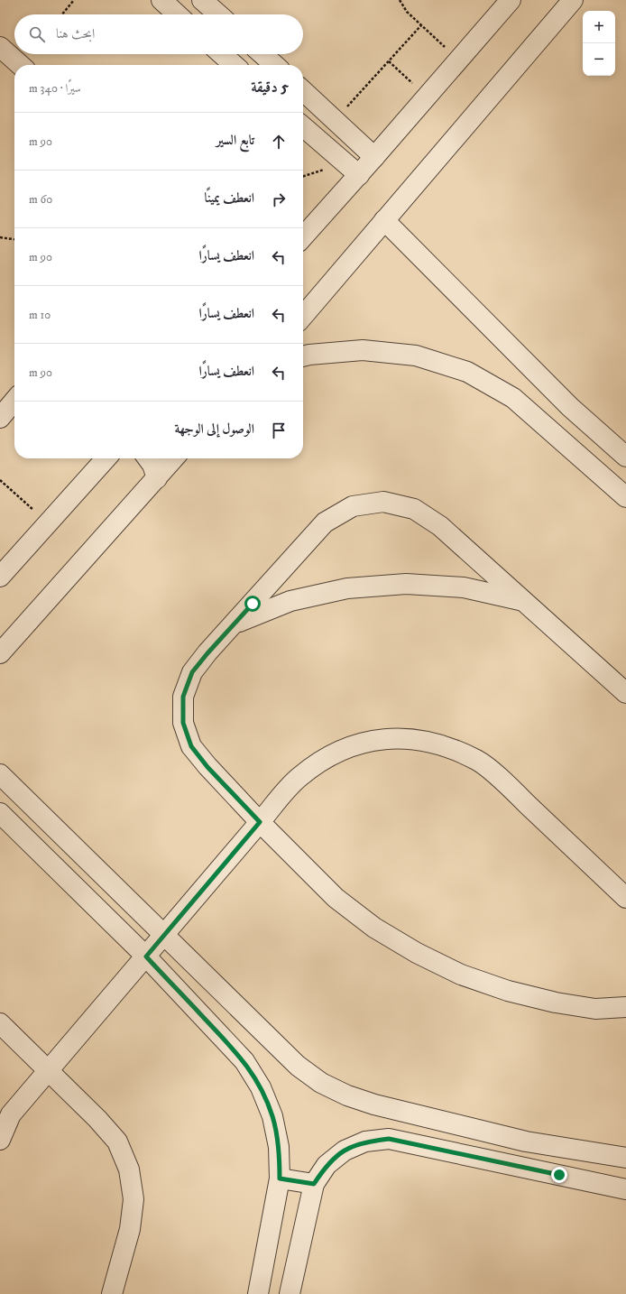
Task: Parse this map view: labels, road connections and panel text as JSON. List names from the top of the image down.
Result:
{
  "page": {
    "map_buttons": ["+", "−"],
    "search": "ابحث هنا",
    "heading": ["5 دقيقة", "سيرًا · 340 m"],
    "list": [
      ["تابع السير", "90 m"],
      ["انعطف يمينًا", "60 m"],
      ["انعطف يسارًا", "90 m"],
      ["انعطف يسارًا", "10 m"],
      ["انعطف يسارًا", "90 m"],
      "الوصول إلى الوجهة"
    ]
  }
}
